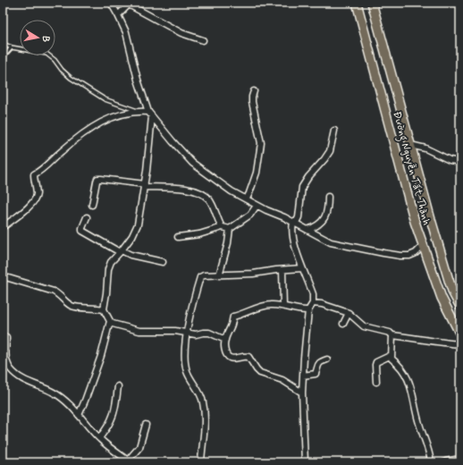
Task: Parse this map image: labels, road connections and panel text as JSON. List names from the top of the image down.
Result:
{
  "streets": {
    "main road": ["Đường Nguyễn Tất Thành"]
  },
  "north": "right"
}
